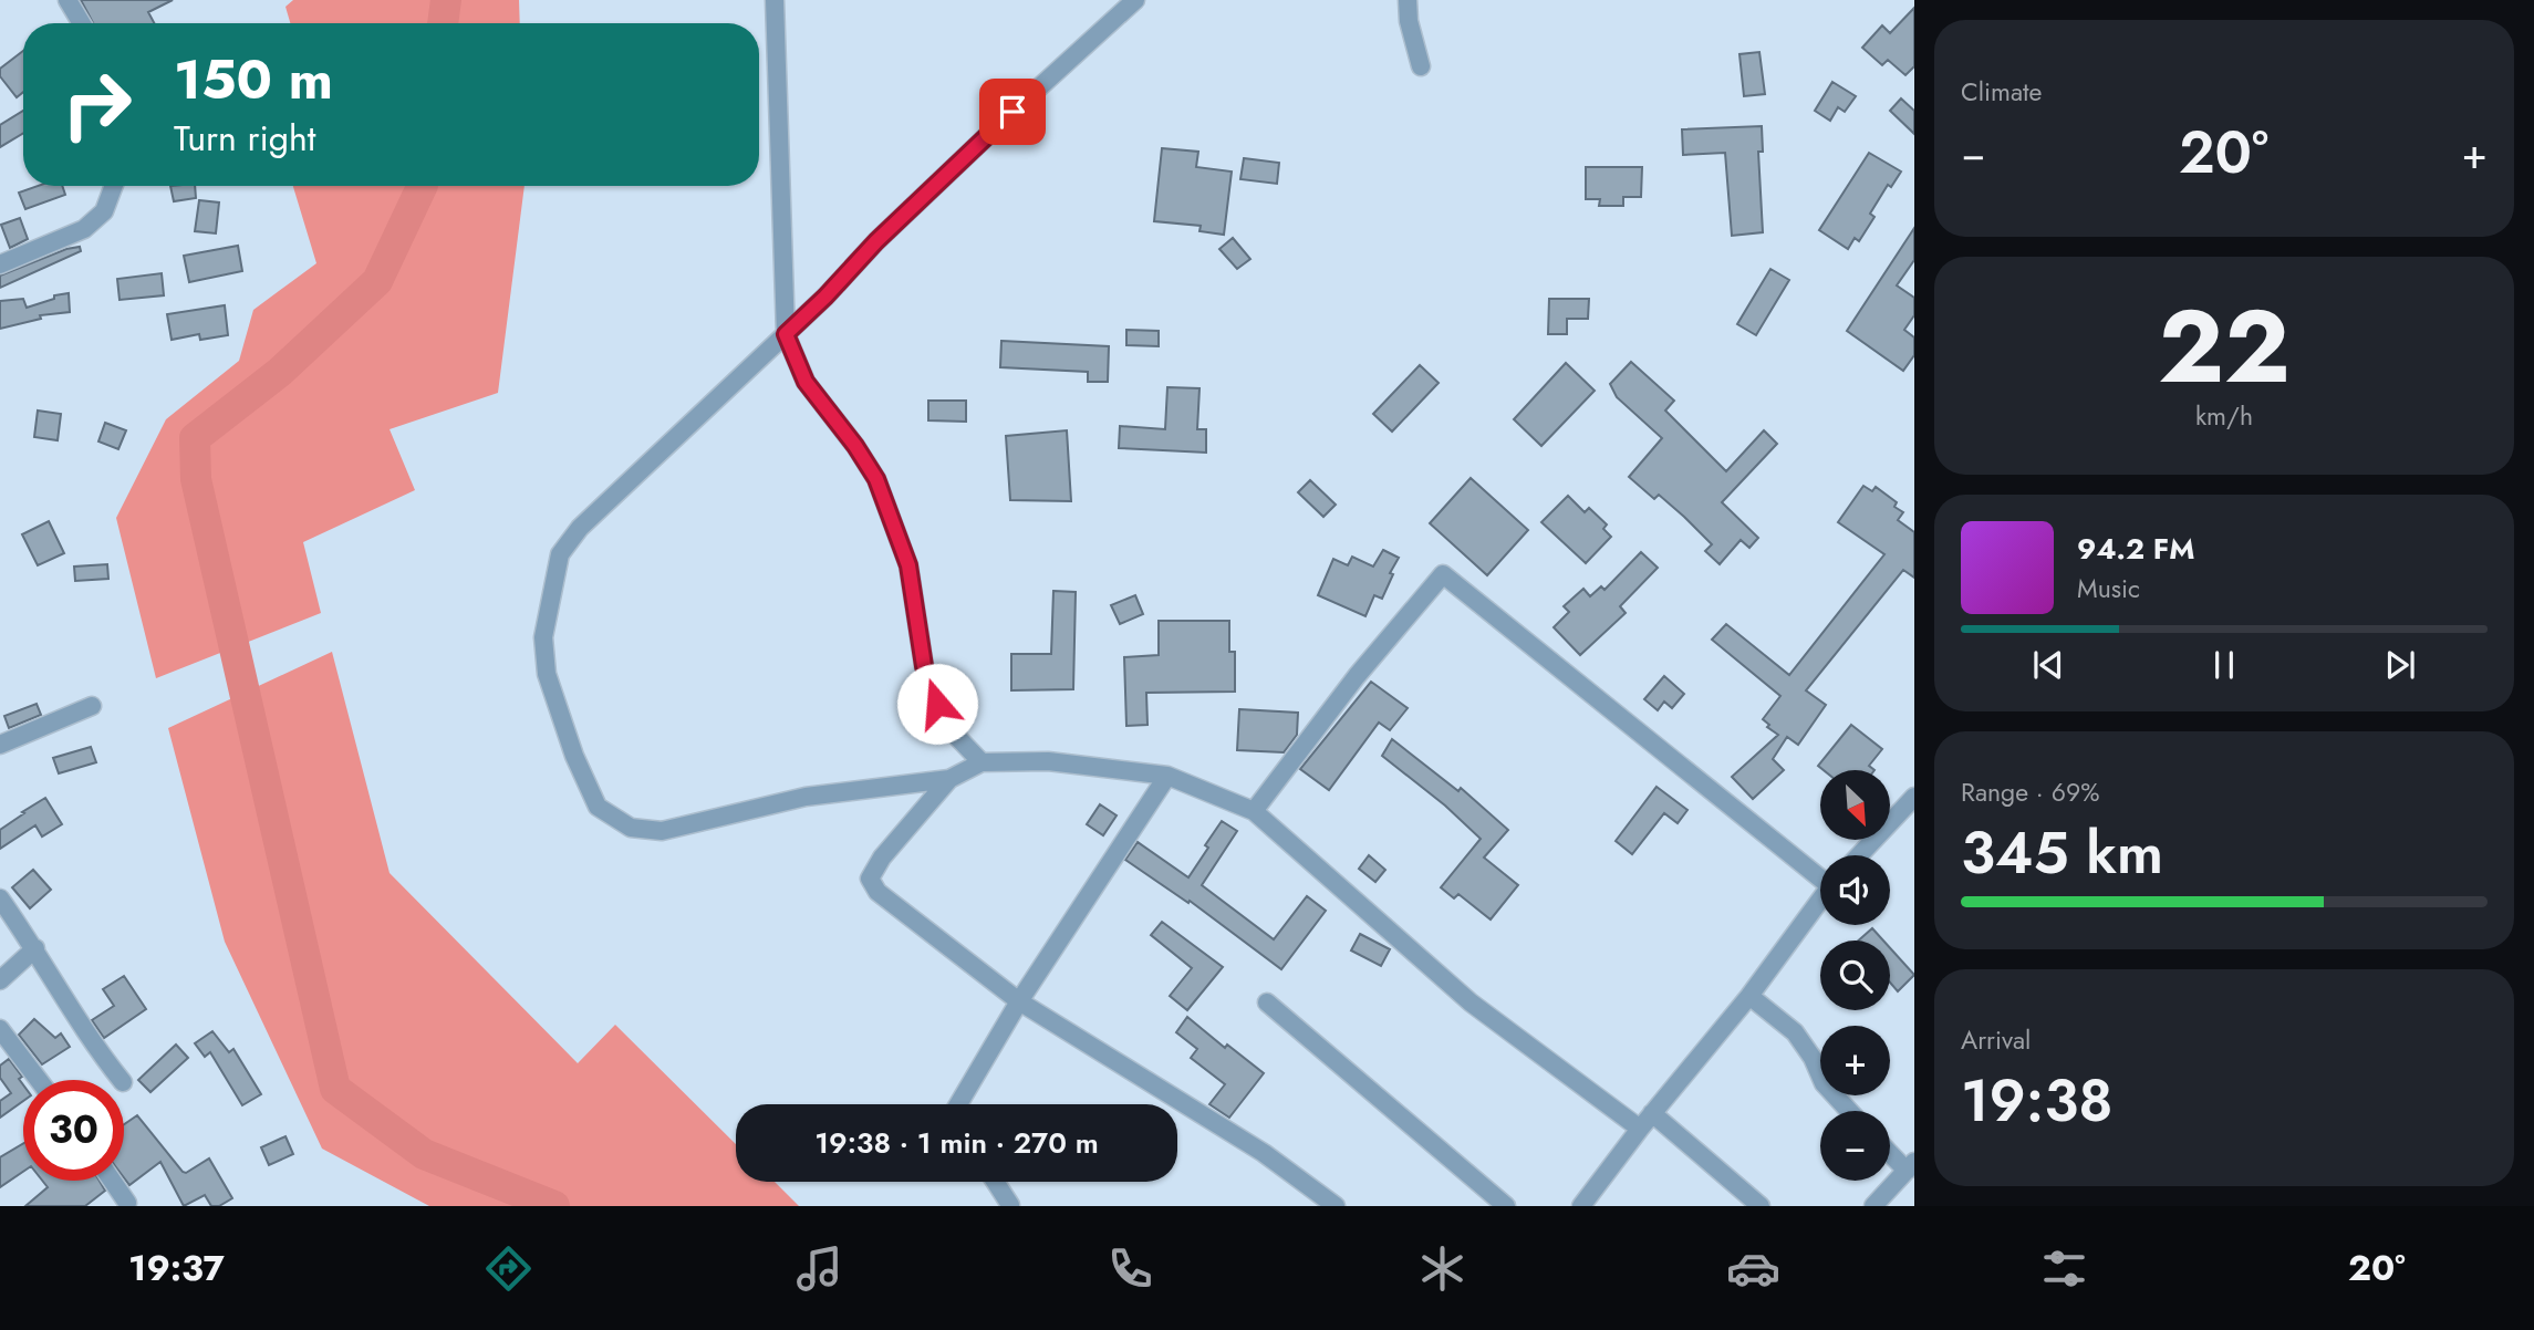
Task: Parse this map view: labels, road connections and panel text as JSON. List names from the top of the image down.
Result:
{
  "north": "bottom right",
  "page": {
    "tile": [
      "Climate",
      ["22", "km/h"],
      ["Range · 69%", "345 km"],
      ["Arrival", "19:38"]
    ],
    "turn": ["150 m", "Turn right"],
    "heat": ["−", "20°", "+"],
    "song": ["94.2 FM", "Music"],
    "map_buttons": ["+", "−"],
    "limit": "30",
    "trip": "19:38 · 1 min · 270 m",
    "tabs": ["19:37", "20°"]
  }
}
